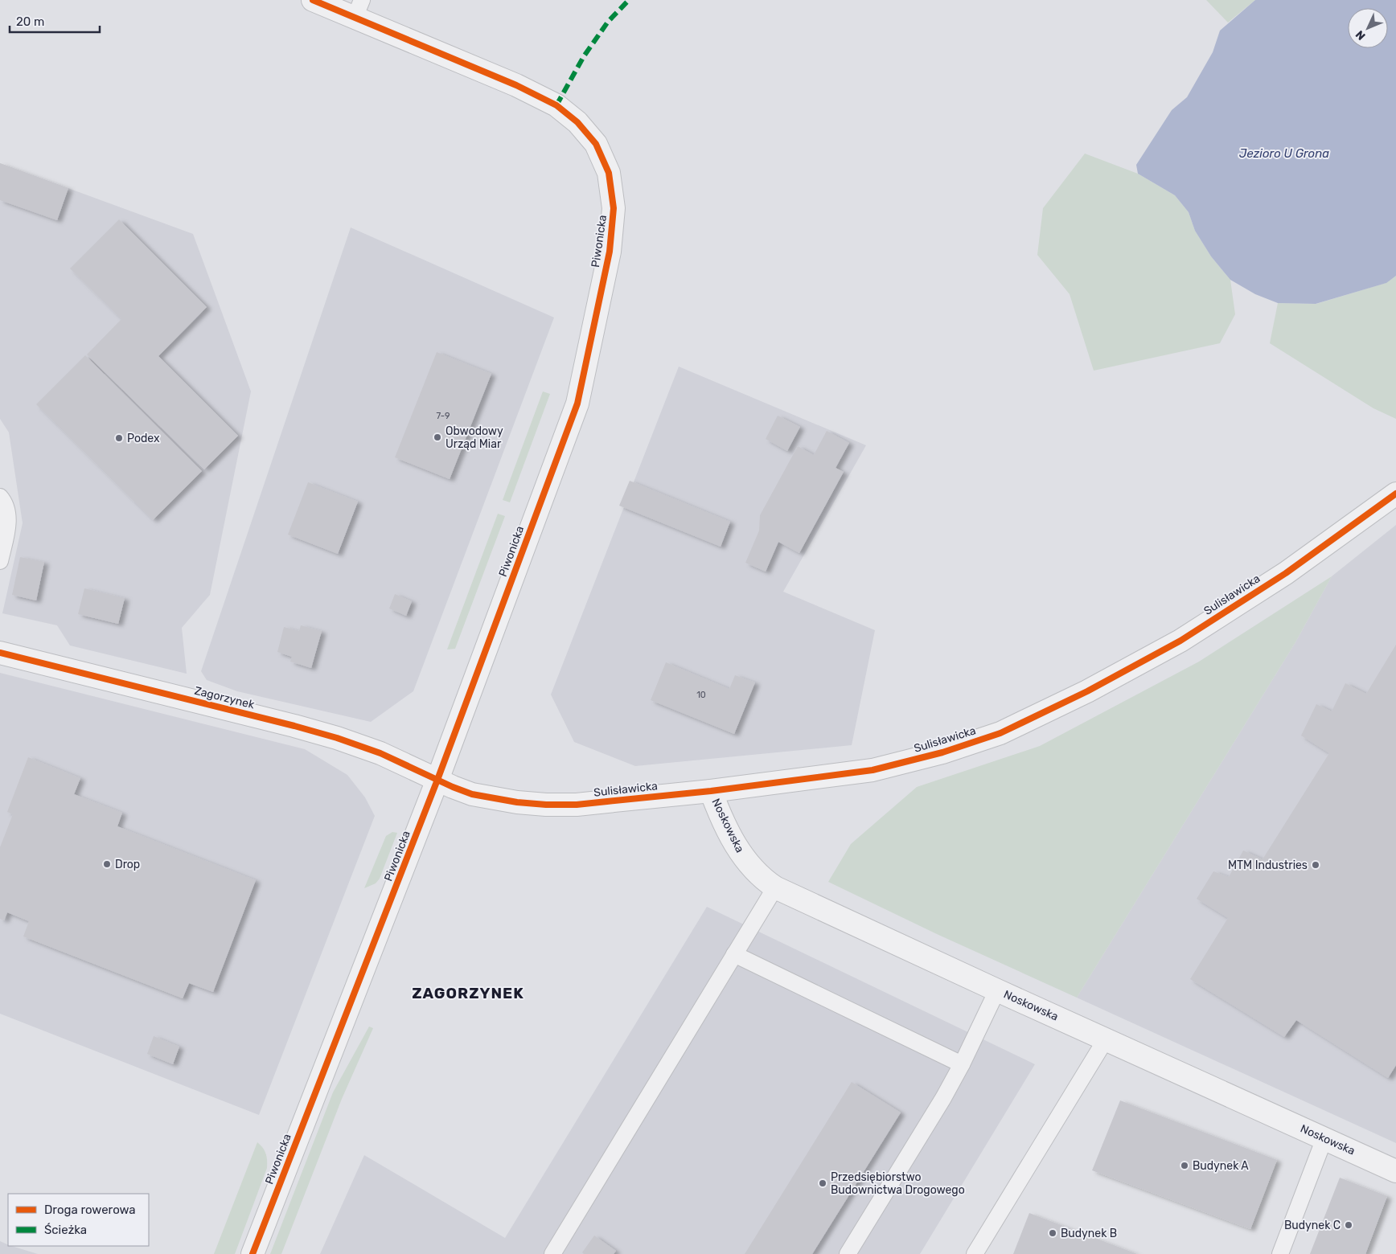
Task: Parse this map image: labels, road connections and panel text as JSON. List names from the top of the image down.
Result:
{
  "streets": {
    "street": [
      "Piwonicka",
      "Sulisławicka",
      "Zagorzynek",
      "Noskowska"
    ]
  },
  "crossings": [
    ["Piwonicka", "Sulisławicka"],
    ["Piwonicka", "Zagorzynek"],
    ["Sulisławicka", "Zagorzynek"],
    ["Sulisławicka", "Noskowska"]
  ],
  "districts": ["ZAGORZYNEK"],
  "water": ["Jezioro U Grona"],
  "places": [
    "Obwodowy Urząd Miar",
    "Podex",
    "Drop",
    "MTM Industries",
    "Budynek A",
    "Przedsiębiorstwo Budownictwa Drogowego",
    "Budynek C",
    "Budynek B"
  ],
  "house_numbers": ["7-9", "10"],
  "legend": ["Droga rowerowa", "Ścieżka"],
  "scale_bar": "20 m",
  "north": "bottom left"
}
